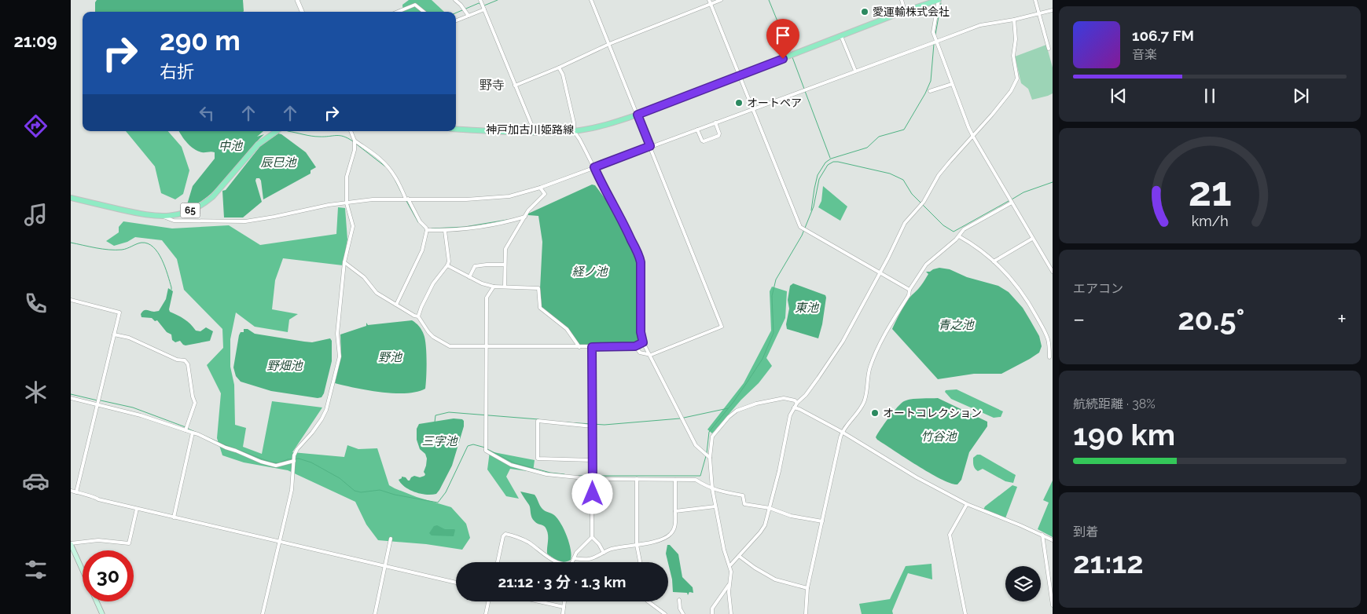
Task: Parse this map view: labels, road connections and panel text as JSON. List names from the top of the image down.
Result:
{
  "streets": {
    "main road": ["神戸加古川姫路線", "65"]
  },
  "districts": ["野寺"],
  "water": [
    "中池",
    "辰巳池",
    "経ノ池",
    "東池",
    "青之池",
    "野池",
    "野畑池",
    "竹谷池",
    "三字池"
  ],
  "places": ["愛運輸株式会社", "オートペア", "オートコレクション"],
  "page": {
    "tabs": "21:09",
    "turn": ["290 m", "右折"],
    "song": ["106.7 FM", "音楽"],
    "tile": [
      "エアコン",
      ["航続距離 · 38%", "190 km"],
      ["到着", "21:12"]
    ],
    "heat": ["−", "20.5°", "+"],
    "limit": "30",
    "trip": "21:12 · 3 分 · 1.3 km",
    "gauge": ["21", "km/h"]
  }
}
